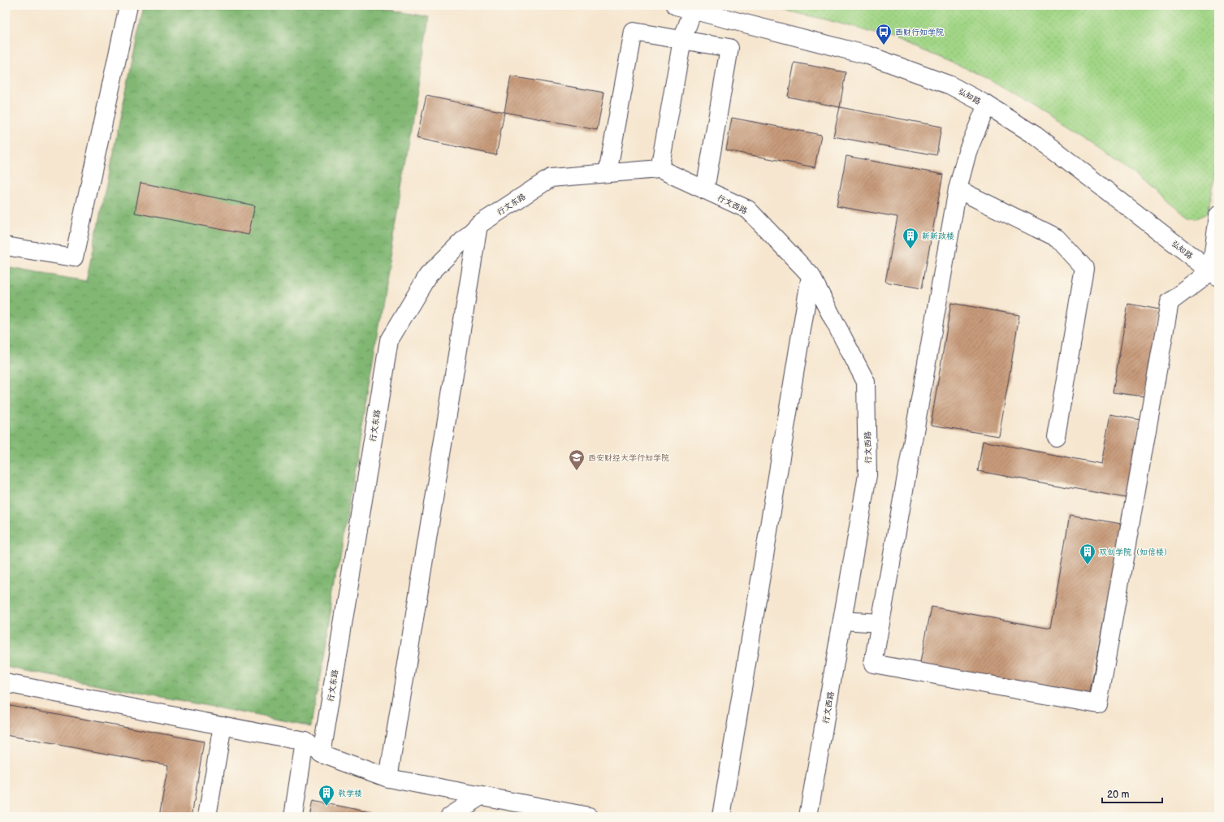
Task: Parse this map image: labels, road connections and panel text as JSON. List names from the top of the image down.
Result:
{
  "streets": {
    "street": ["弘知路", "行文东路", "行文西路"]
  },
  "crossings": [
    ["行文东路", "行文西路"]
  ],
  "places": {
    "bus stop": ["西财行知学院"],
    "building": ["新新政楼", "双创学院（知信楼）", "教学楼"],
    "school or university": ["西安财经大学行知学院"]
  },
  "scale_bar": "20 m"
}
